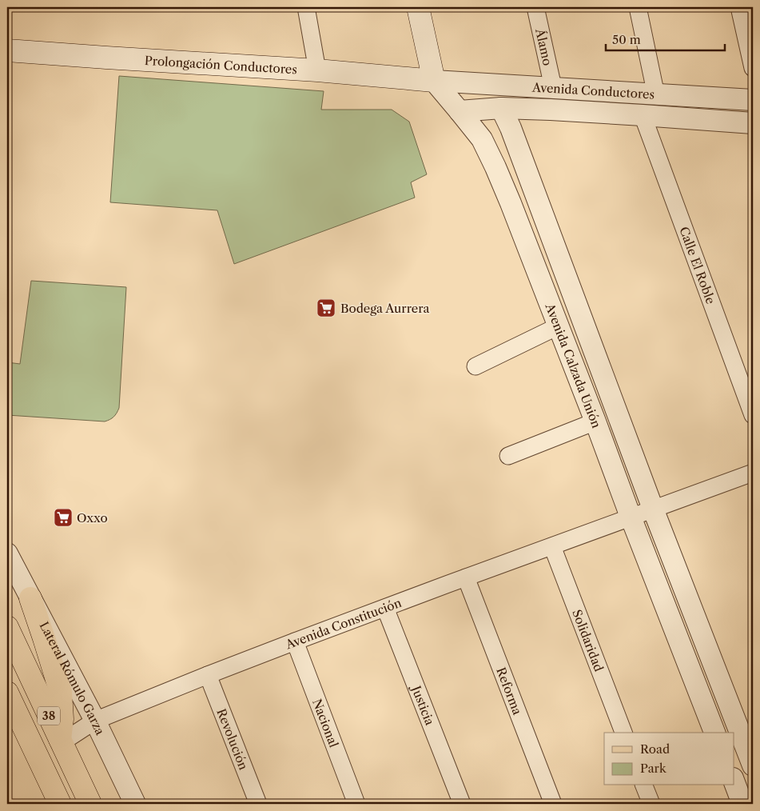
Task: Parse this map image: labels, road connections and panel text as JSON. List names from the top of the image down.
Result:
{
  "streets": {
    "main road": ["Prolongación Conductores", "Avenida Calzada Unión", "38"],
    "street": [
      "Álamo",
      "Avenida Conductores",
      "Calle El Roble",
      "Avenida Constitución",
      "Solidaridad",
      "Lateral Rómulo Garza",
      "Reforma",
      "Justicia",
      "Nacional",
      "Revolución"
    ]
  },
  "crossings": [
    ["Álamo", "Avenida Conductores"],
    ["Prolongación Conductores", "Avenida Conductores"],
    ["Prolongación Conductores", "Avenida Calzada Unión"],
    ["Avenida Conductores", "Calle El Roble"],
    ["Avenida Conductores", "Avenida Calzada Unión"],
    ["Avenida Calzada Unión", "Avenida Constitución"],
    ["Avenida Constitución", "Solidaridad"],
    ["Avenida Constitución", "Lateral Rómulo Garza"],
    ["Avenida Constitución", "Reforma"],
    ["Avenida Constitución", "Justicia"],
    ["Avenida Constitución", "38"],
    ["Avenida Constitución", "Nacional"],
    ["Avenida Constitución", "Revolución"]
  ],
  "places": {
    "supermarket": ["Bodega Aurrera", "Oxxo"]
  },
  "legend": ["Road", "Park"],
  "scale_bar": "50 m"
}
